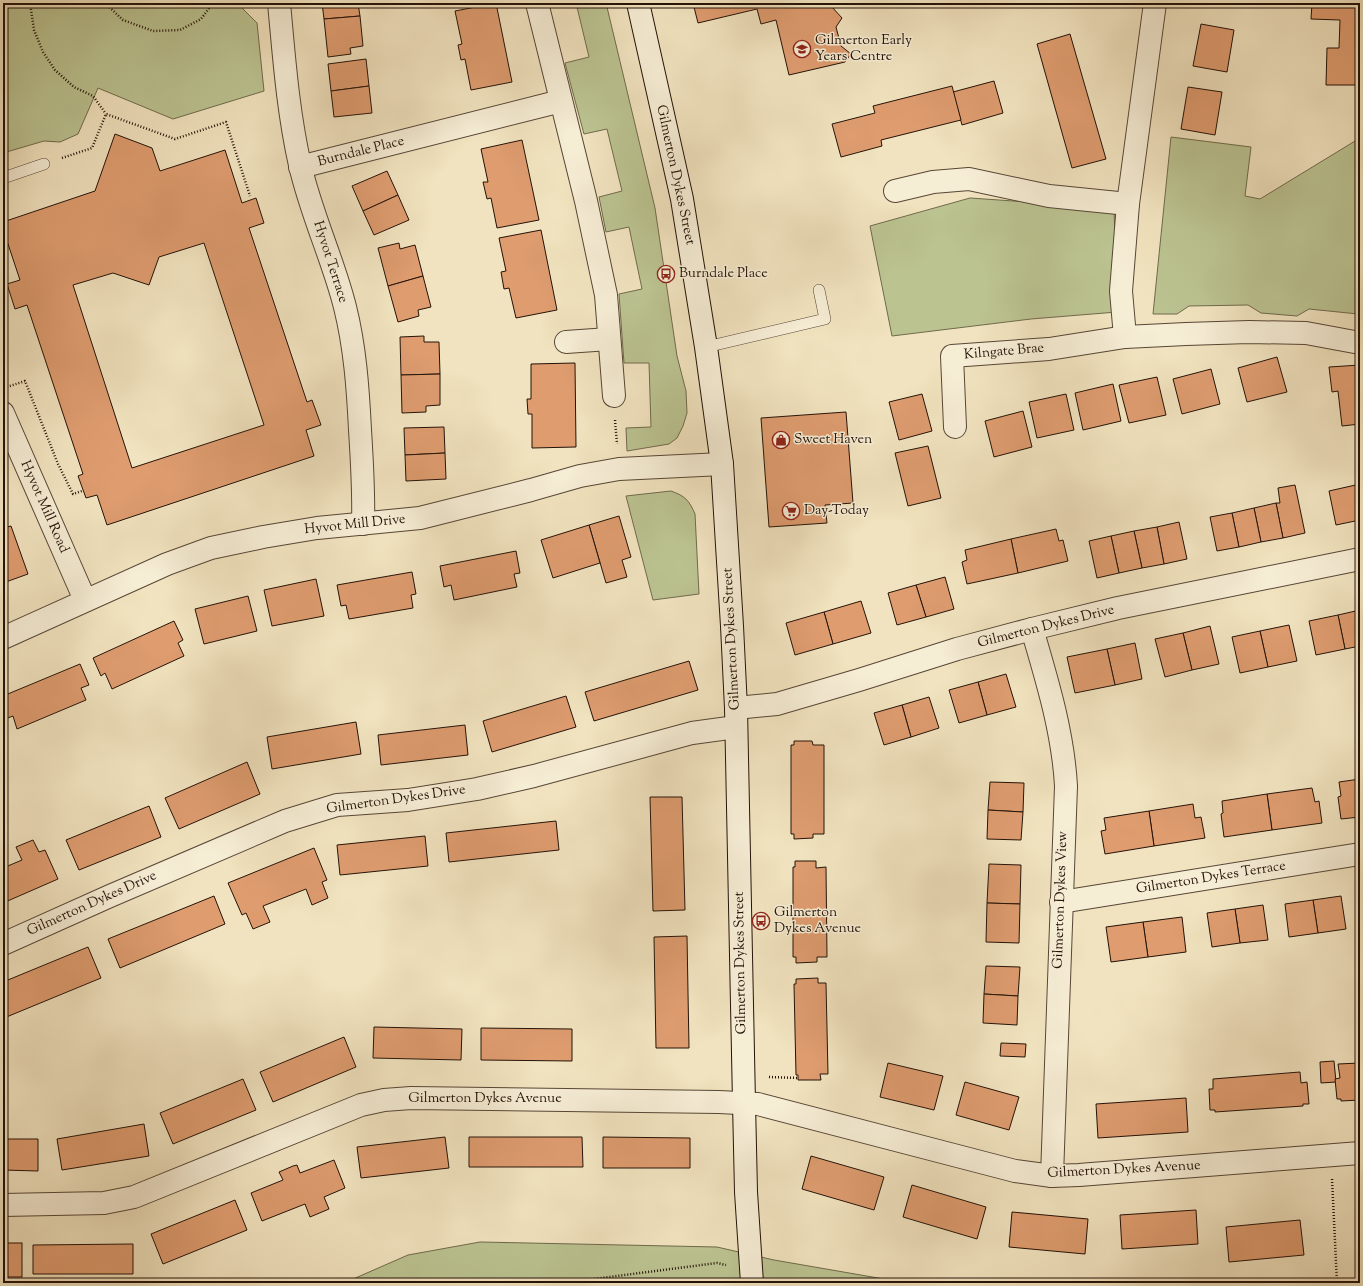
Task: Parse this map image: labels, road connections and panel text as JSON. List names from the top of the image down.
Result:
{
  "streets": {
    "street": [
      "Burndale Place",
      "Gilmerton Dykes Street",
      "Hyvot Terrace",
      "Kilngate Brae",
      "Hyvot Mill Road",
      "Hyvot Mill Drive",
      "Gilmerton Dykes Drive",
      "Gilmerton Dykes Terrace",
      "Gilmerton Dykes View",
      "Gilmerton Dykes Avenue"
    ]
  },
  "crossings": [
    ["Burndale Place", "Hyvot Terrace"],
    ["Gilmerton Dykes Street", "Hyvot Mill Drive"],
    ["Gilmerton Dykes Street", "Gilmerton Dykes Drive"],
    ["Gilmerton Dykes Street", "Gilmerton Dykes Avenue"],
    ["Hyvot Terrace", "Hyvot Mill Drive"],
    ["Hyvot Mill Road", "Hyvot Mill Drive"],
    ["Gilmerton Dykes Drive", "Gilmerton Dykes View"],
    ["Gilmerton Dykes Terrace", "Gilmerton Dykes View"],
    ["Gilmerton Dykes View", "Gilmerton Dykes Avenue"]
  ],
  "places": {
    "school or university": ["Gilmerton Early Years Centre"],
    "bus stop": ["Burndale Place", "Gilmerton Dykes Avenue"],
    "shop": ["Sweet Haven"],
    "supermarket": ["Day-Today"]
  }
}
